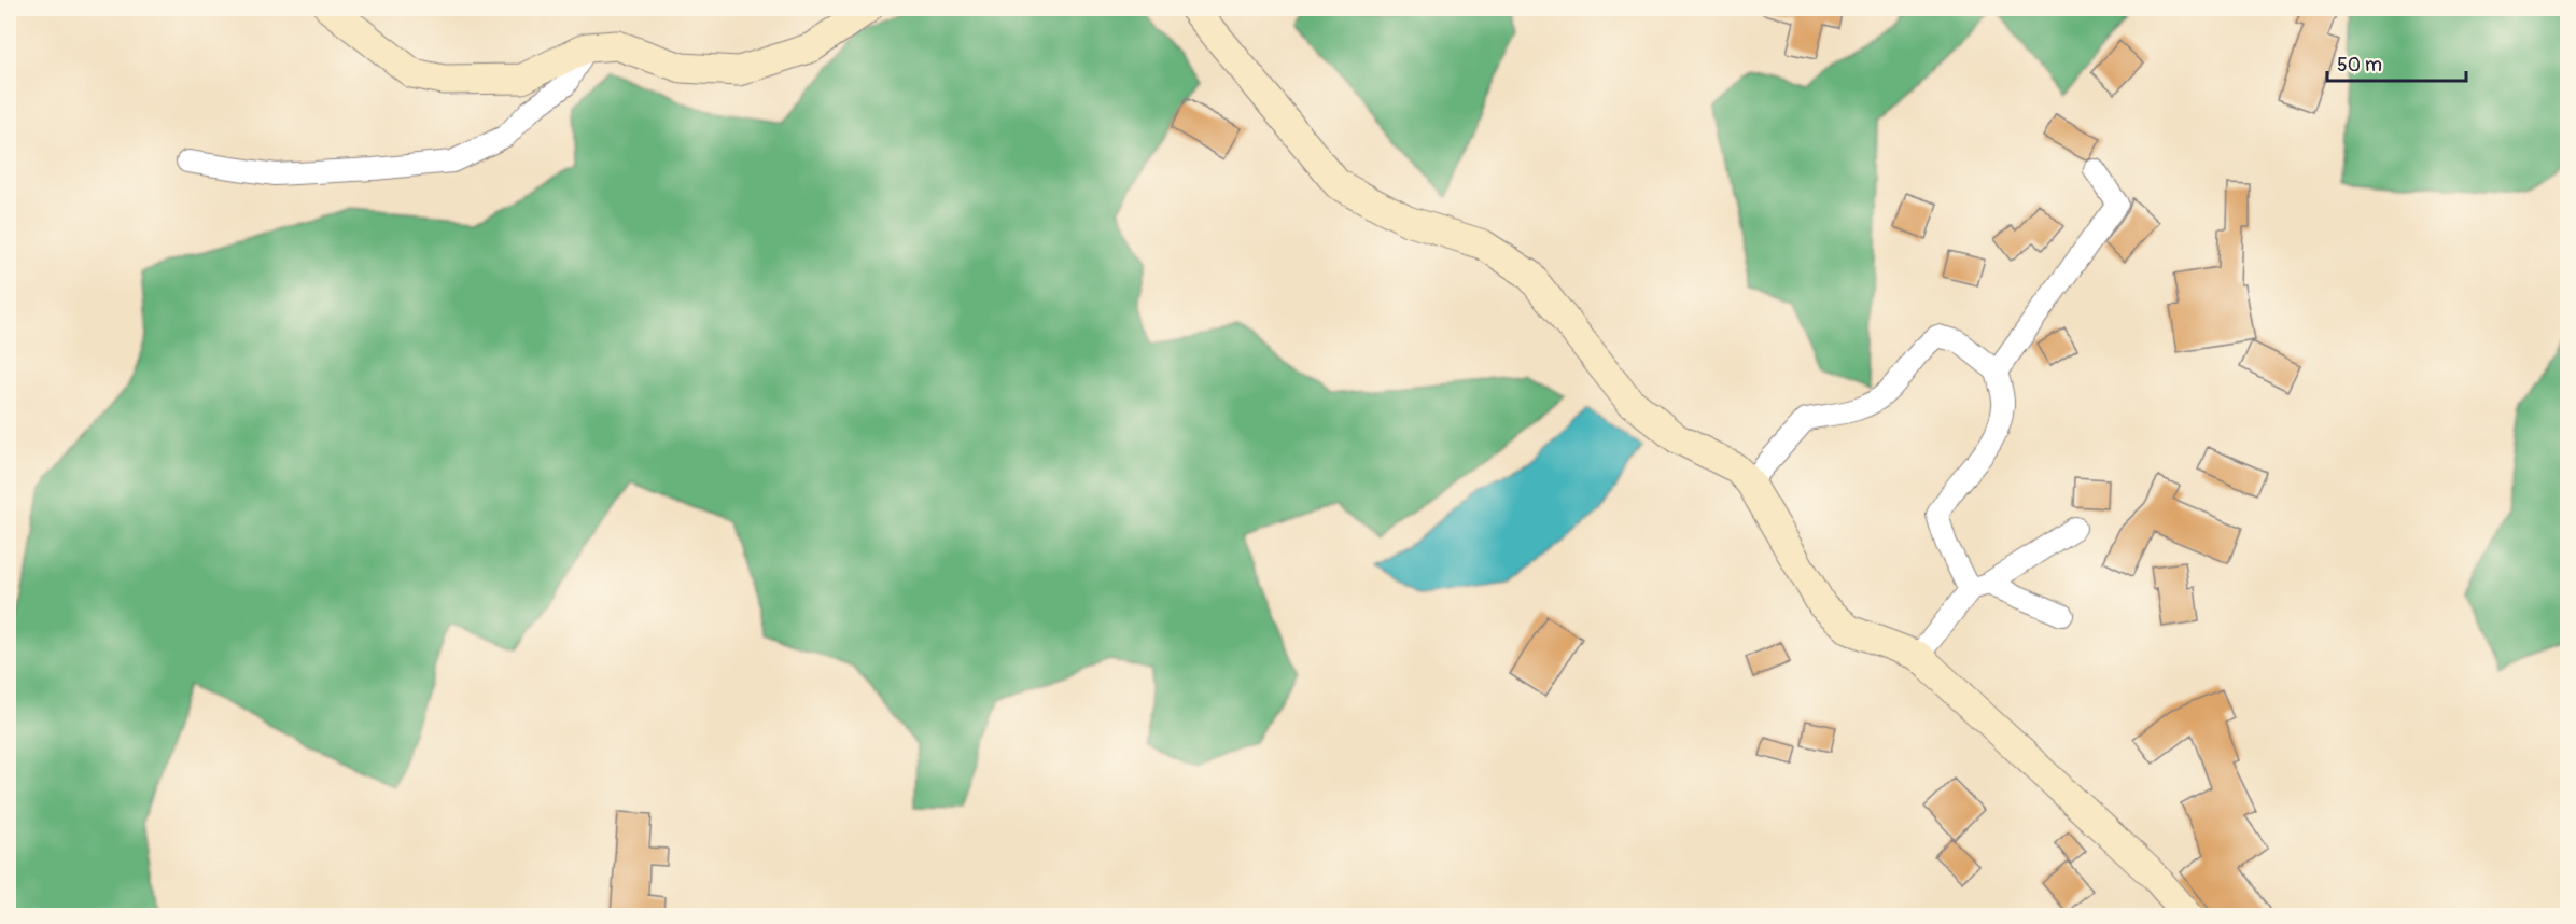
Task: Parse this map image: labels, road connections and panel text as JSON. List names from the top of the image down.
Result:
{
  "scale_bar": "50 m"
}
